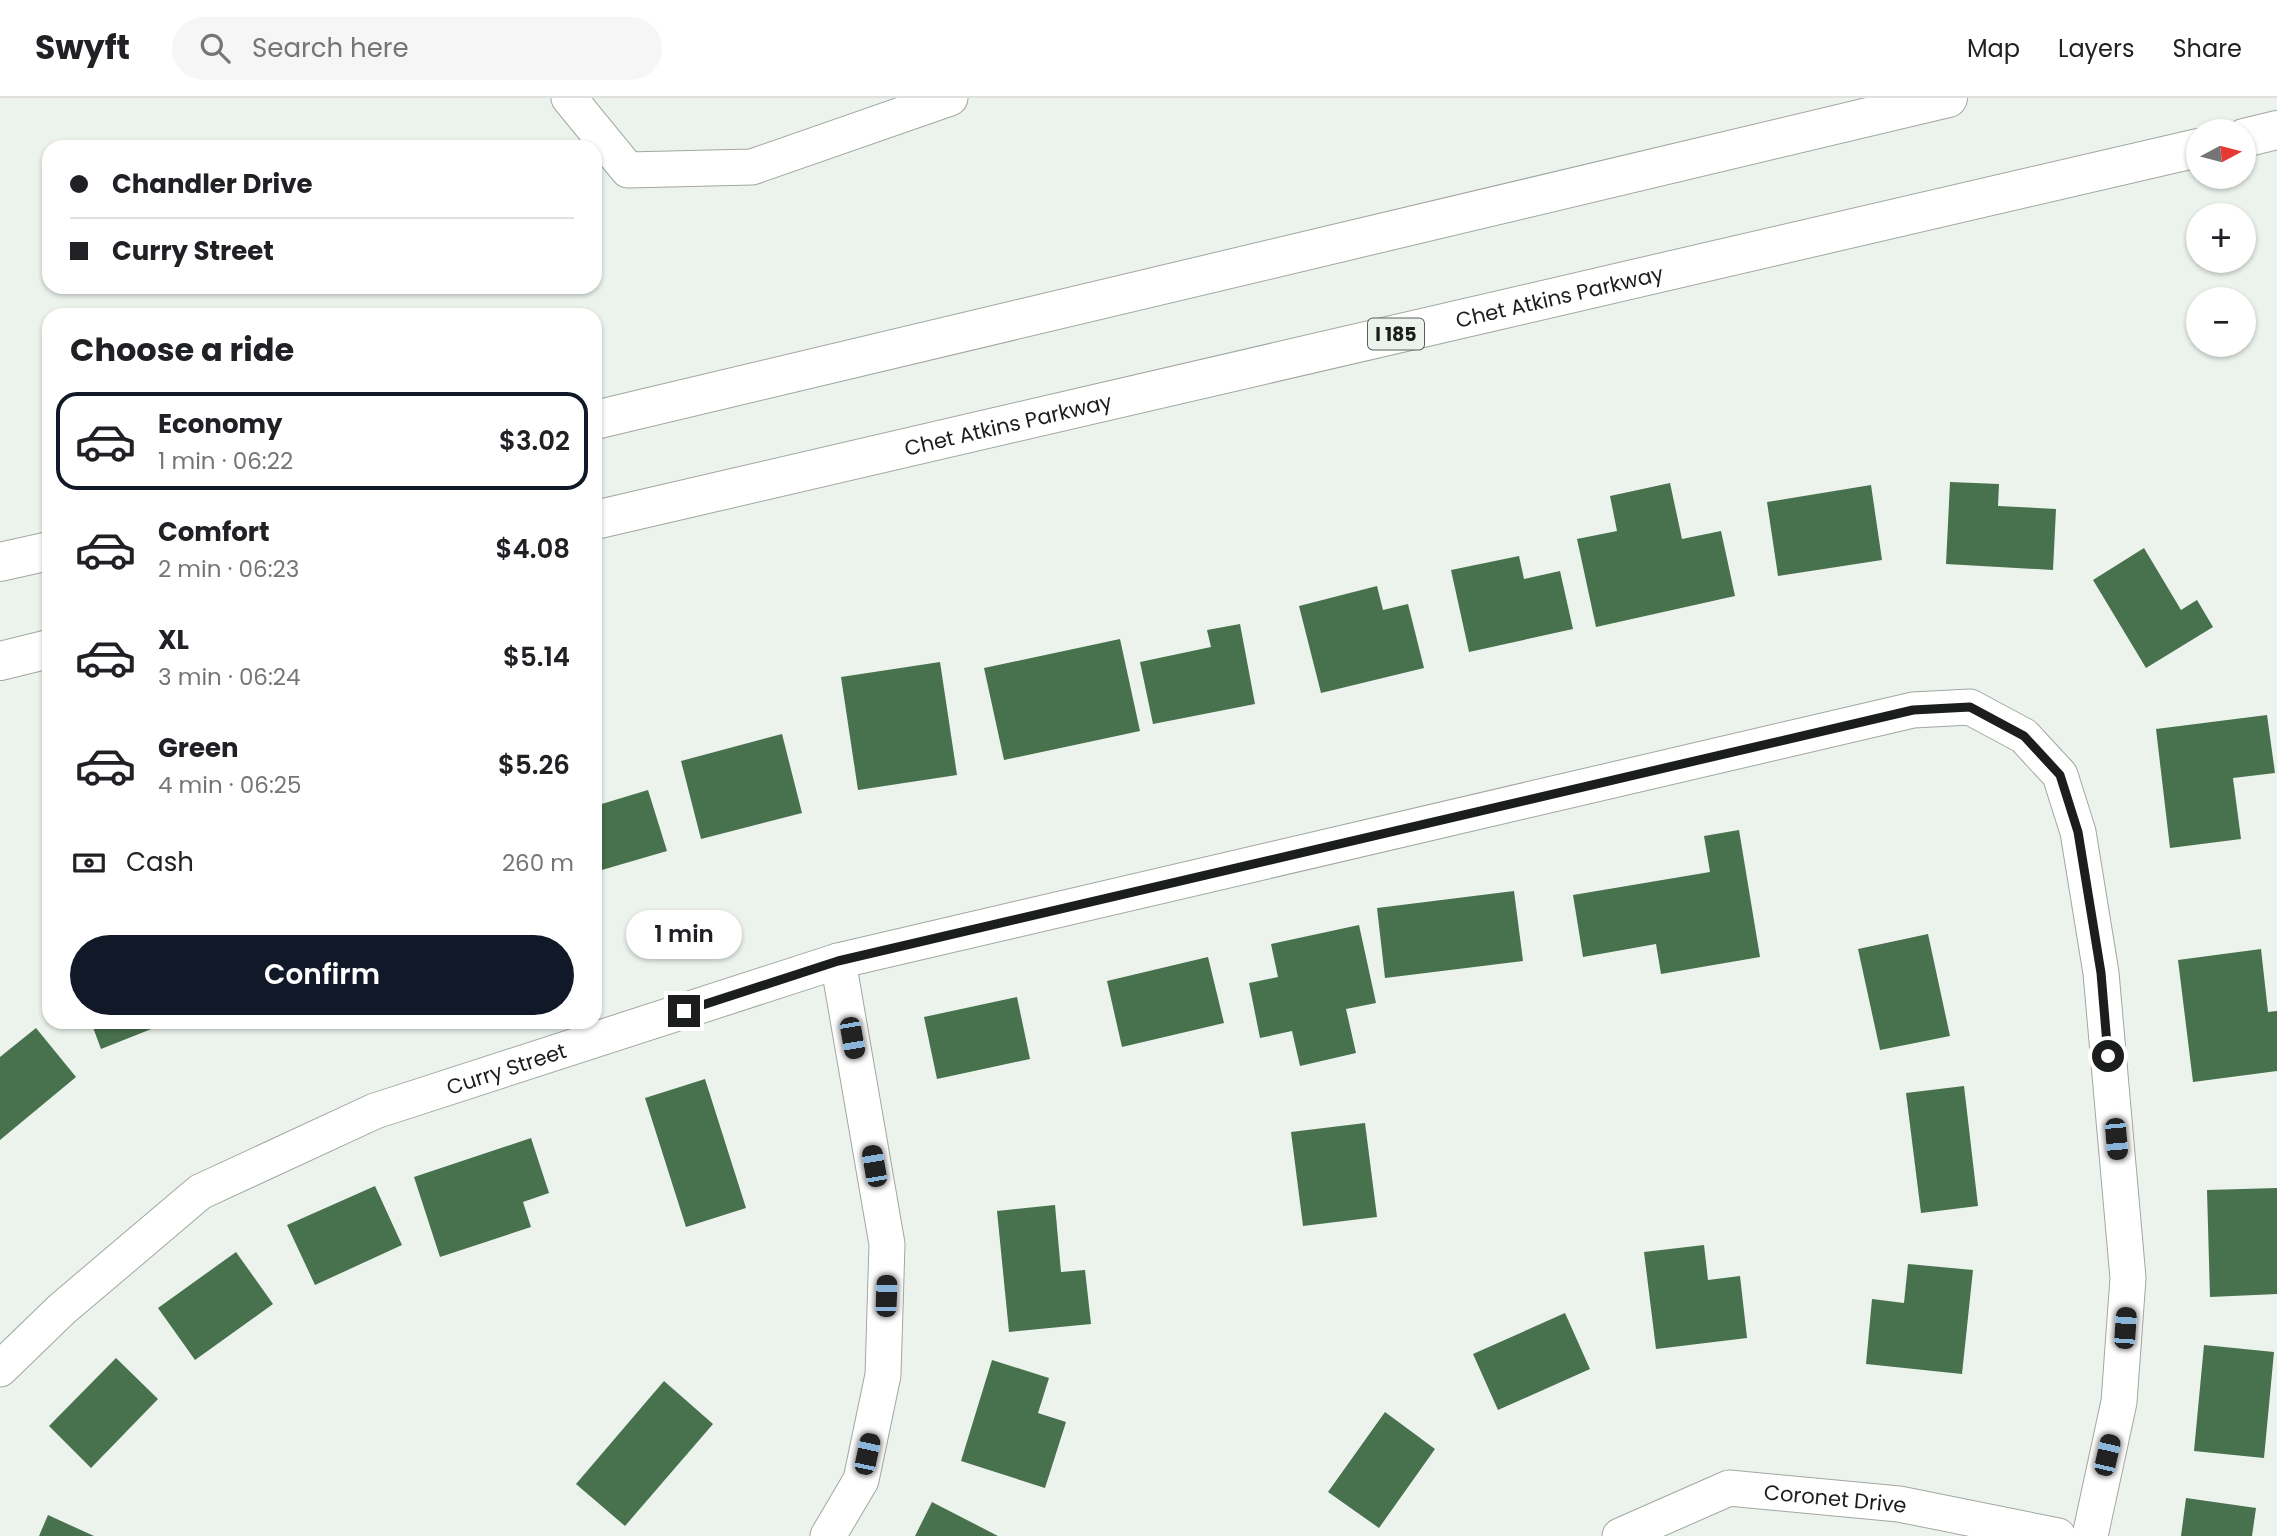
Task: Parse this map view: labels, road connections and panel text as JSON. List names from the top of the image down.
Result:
{
  "streets": {
    "highway": ["Chet Atkins Parkway", "I 185"],
    "street": ["Curry Street", "Coronet Drive"]
  },
  "north": "right",
  "page": {
    "header": "Swyft",
    "search": "Search here",
    "nav": ["Map", "Layers", "Share"],
    "map_buttons": ["+", "−"],
    "banner": ["Chandler Drive", "Curry Street"],
    "heading": "Choose a ride",
    "list": [
      {
        "name": "Economy",
        "note": "1 min · 06:22",
        "value": "$3.02"
      },
      {
        "name": "Comfort",
        "note": "2 min · 06:23",
        "value": "$4.08"
      },
      {
        "name": "XL",
        "note": "3 min · 06:24",
        "value": "$5.14"
      },
      {
        "name": "Green",
        "note": "4 min · 06:25",
        "value": "$5.26"
      }
    ],
    "pay": ["Cash", "260 m"],
    "bubble": "1 min",
    "buttons": "Confirm"
  }
}
